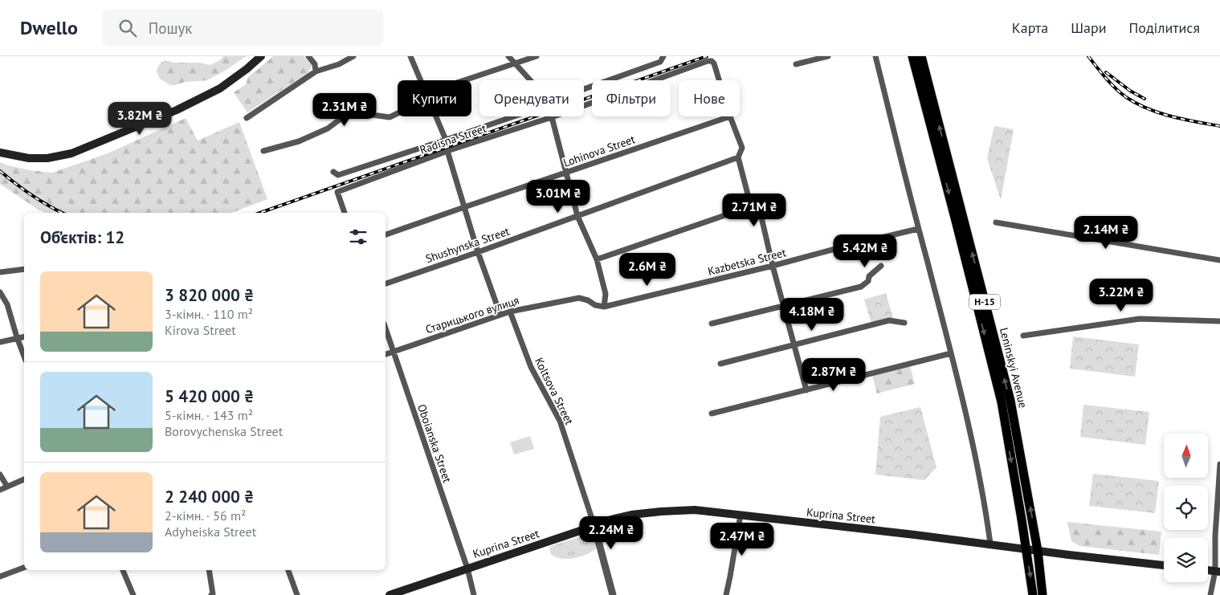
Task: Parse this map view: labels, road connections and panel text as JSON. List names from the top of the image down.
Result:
{
  "streets": {
    "main road": ["Н-15", "Leninskyi Avenue", "Kuprina Street"],
    "street": [
      "Radisna Street",
      "Lohinova Street",
      "Shushynska Street",
      "Kazbetska Street",
      "Старицького вулиця",
      "Koltsova Street",
      "Oboianska Street"
    ]
  },
  "crossings": [
    ["Kazbetska Street", "Старицького вулиця"],
    ["Старицького вулиця", "Koltsova Street"],
    ["Старицького вулиця", "Oboianska Street"],
    ["Leninskyi Avenue", "Kuprina Street"],
    ["Koltsova Street", "Kuprina Street"],
    ["Oboianska Street", "Kuprina Street"]
  ],
  "north": "top",
  "page": {
    "header": "Dwello",
    "search": "Пошук",
    "nav": ["Карта", "Шари", "Поділитися"],
    "chip": [
      "Купити",
      "Орендувати",
      "Фільтри",
      "Нове"
    ],
    "price": [
      "2.31M ₴",
      "3.82M ₴",
      "3.01M ₴",
      "2.71M ₴",
      "2.14M ₴",
      "5.42M ₴",
      "2.6M ₴",
      "3.22M ₴",
      "4.18M ₴",
      "2.87M ₴",
      "2.24M ₴",
      "2.47M ₴"
    ],
    "heading": "Об’єктів: 12",
    "list": [
      {
        "name": "3 820 000 ₴",
        "note": "3-кімн. · 110 m² · Kirova Street"
      },
      {
        "name": "5 420 000 ₴",
        "note": "5-кімн. · 143 m² · Borovychenska Street"
      },
      {
        "name": "2 240 000 ₴",
        "note": "2-кімн. · 56 m² · Adyheiska Street"
      }
    ]
  }
}
